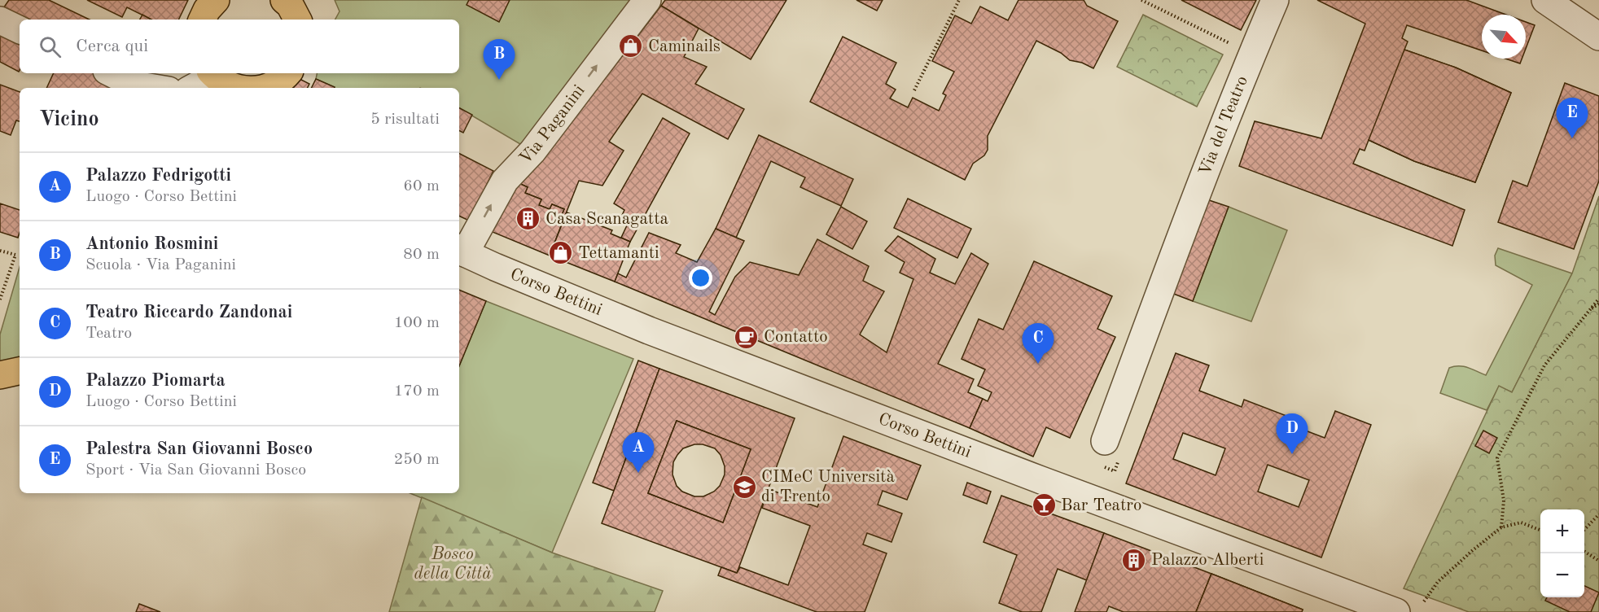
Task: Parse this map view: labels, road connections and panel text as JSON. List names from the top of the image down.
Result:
{
  "streets": {
    "street": ["Via Paganini", "Via del Teatro", "Corso Bettini"]
  },
  "crossings": [
    ["Via Paganini", "Corso Bettini"]
  ],
  "one_way": ["Via Paganini"],
  "parks": ["Bosco della Città"],
  "places": {
    "shop": ["Caminails", "Tettamanti"],
    "building": ["Casa Scanagatta", "Palazzo Alberti"],
    "cafe": ["Contatto"],
    "school or university": ["CIMeC Università di Trento"],
    "bar": ["Bar Teatro"]
  },
  "north": "bottom right",
  "page": {
    "search": "Cerca qui",
    "pins": [
      "B",
      "E",
      "C",
      "D",
      "A"
    ],
    "heading": ["Vicino", "5 risultati"],
    "list": [
      {
        "mark": "A",
        "name": "Palazzo Fedrigotti",
        "note": "Luogo · Corso Bettini",
        "value": "60 m"
      },
      {
        "mark": "B",
        "name": "Antonio Rosmini",
        "note": "Scuola · Via Paganini",
        "value": "80 m"
      },
      {
        "mark": "C",
        "name": "Teatro Riccardo Zandonai",
        "note": "Teatro",
        "value": "100 m"
      },
      {
        "mark": "D",
        "name": "Palazzo Piomarta",
        "note": "Luogo · Corso Bettini",
        "value": "170 m"
      },
      {
        "mark": "E",
        "name": "Palestra San Giovanni Bosco",
        "note": "Sport · Via San Giovanni Bosco",
        "value": "250 m"
      }
    ],
    "map_buttons": ["+", "−"]
  }
}
